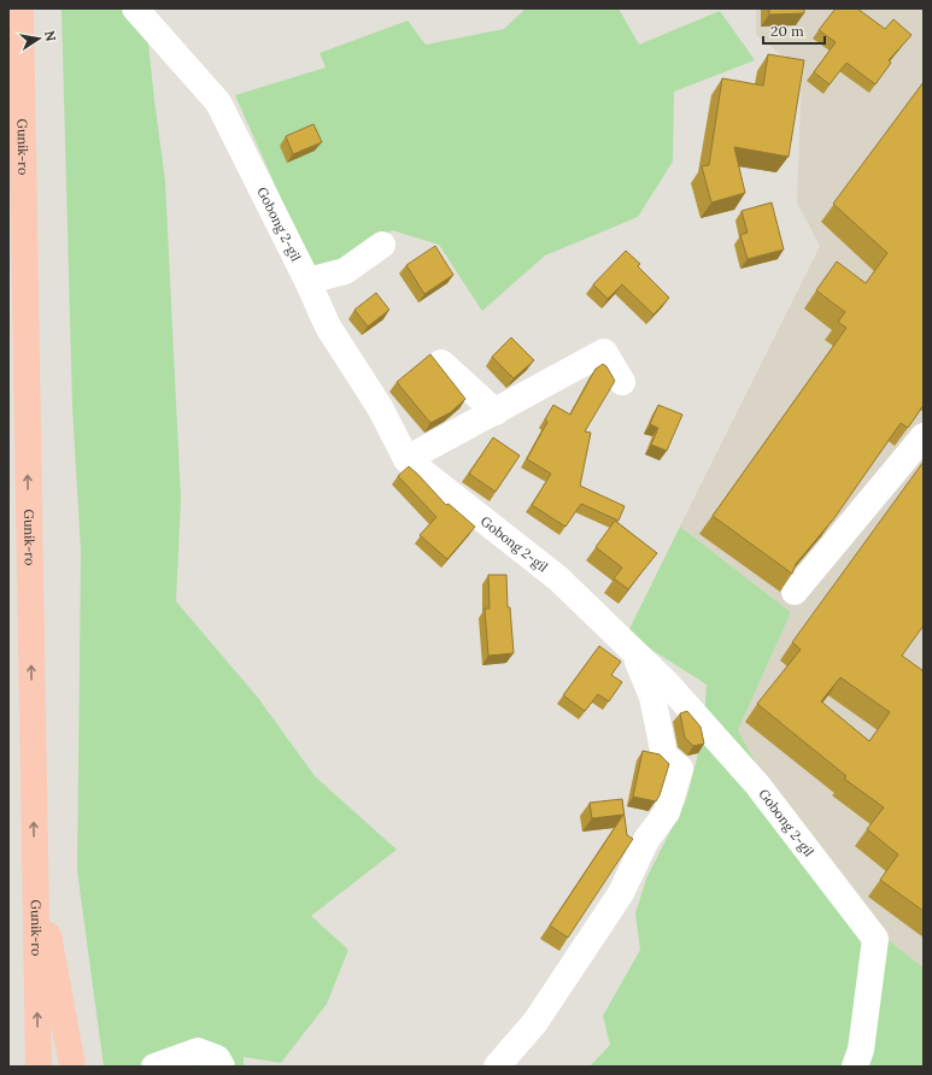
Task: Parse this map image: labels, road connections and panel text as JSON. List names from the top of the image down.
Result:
{
  "streets": {
    "highway": ["Gunik-ro"],
    "street": ["Gobong 2-gil"]
  },
  "one_way": ["Gunik-ro"],
  "scale_bar": "20 m",
  "north": "right"
}
